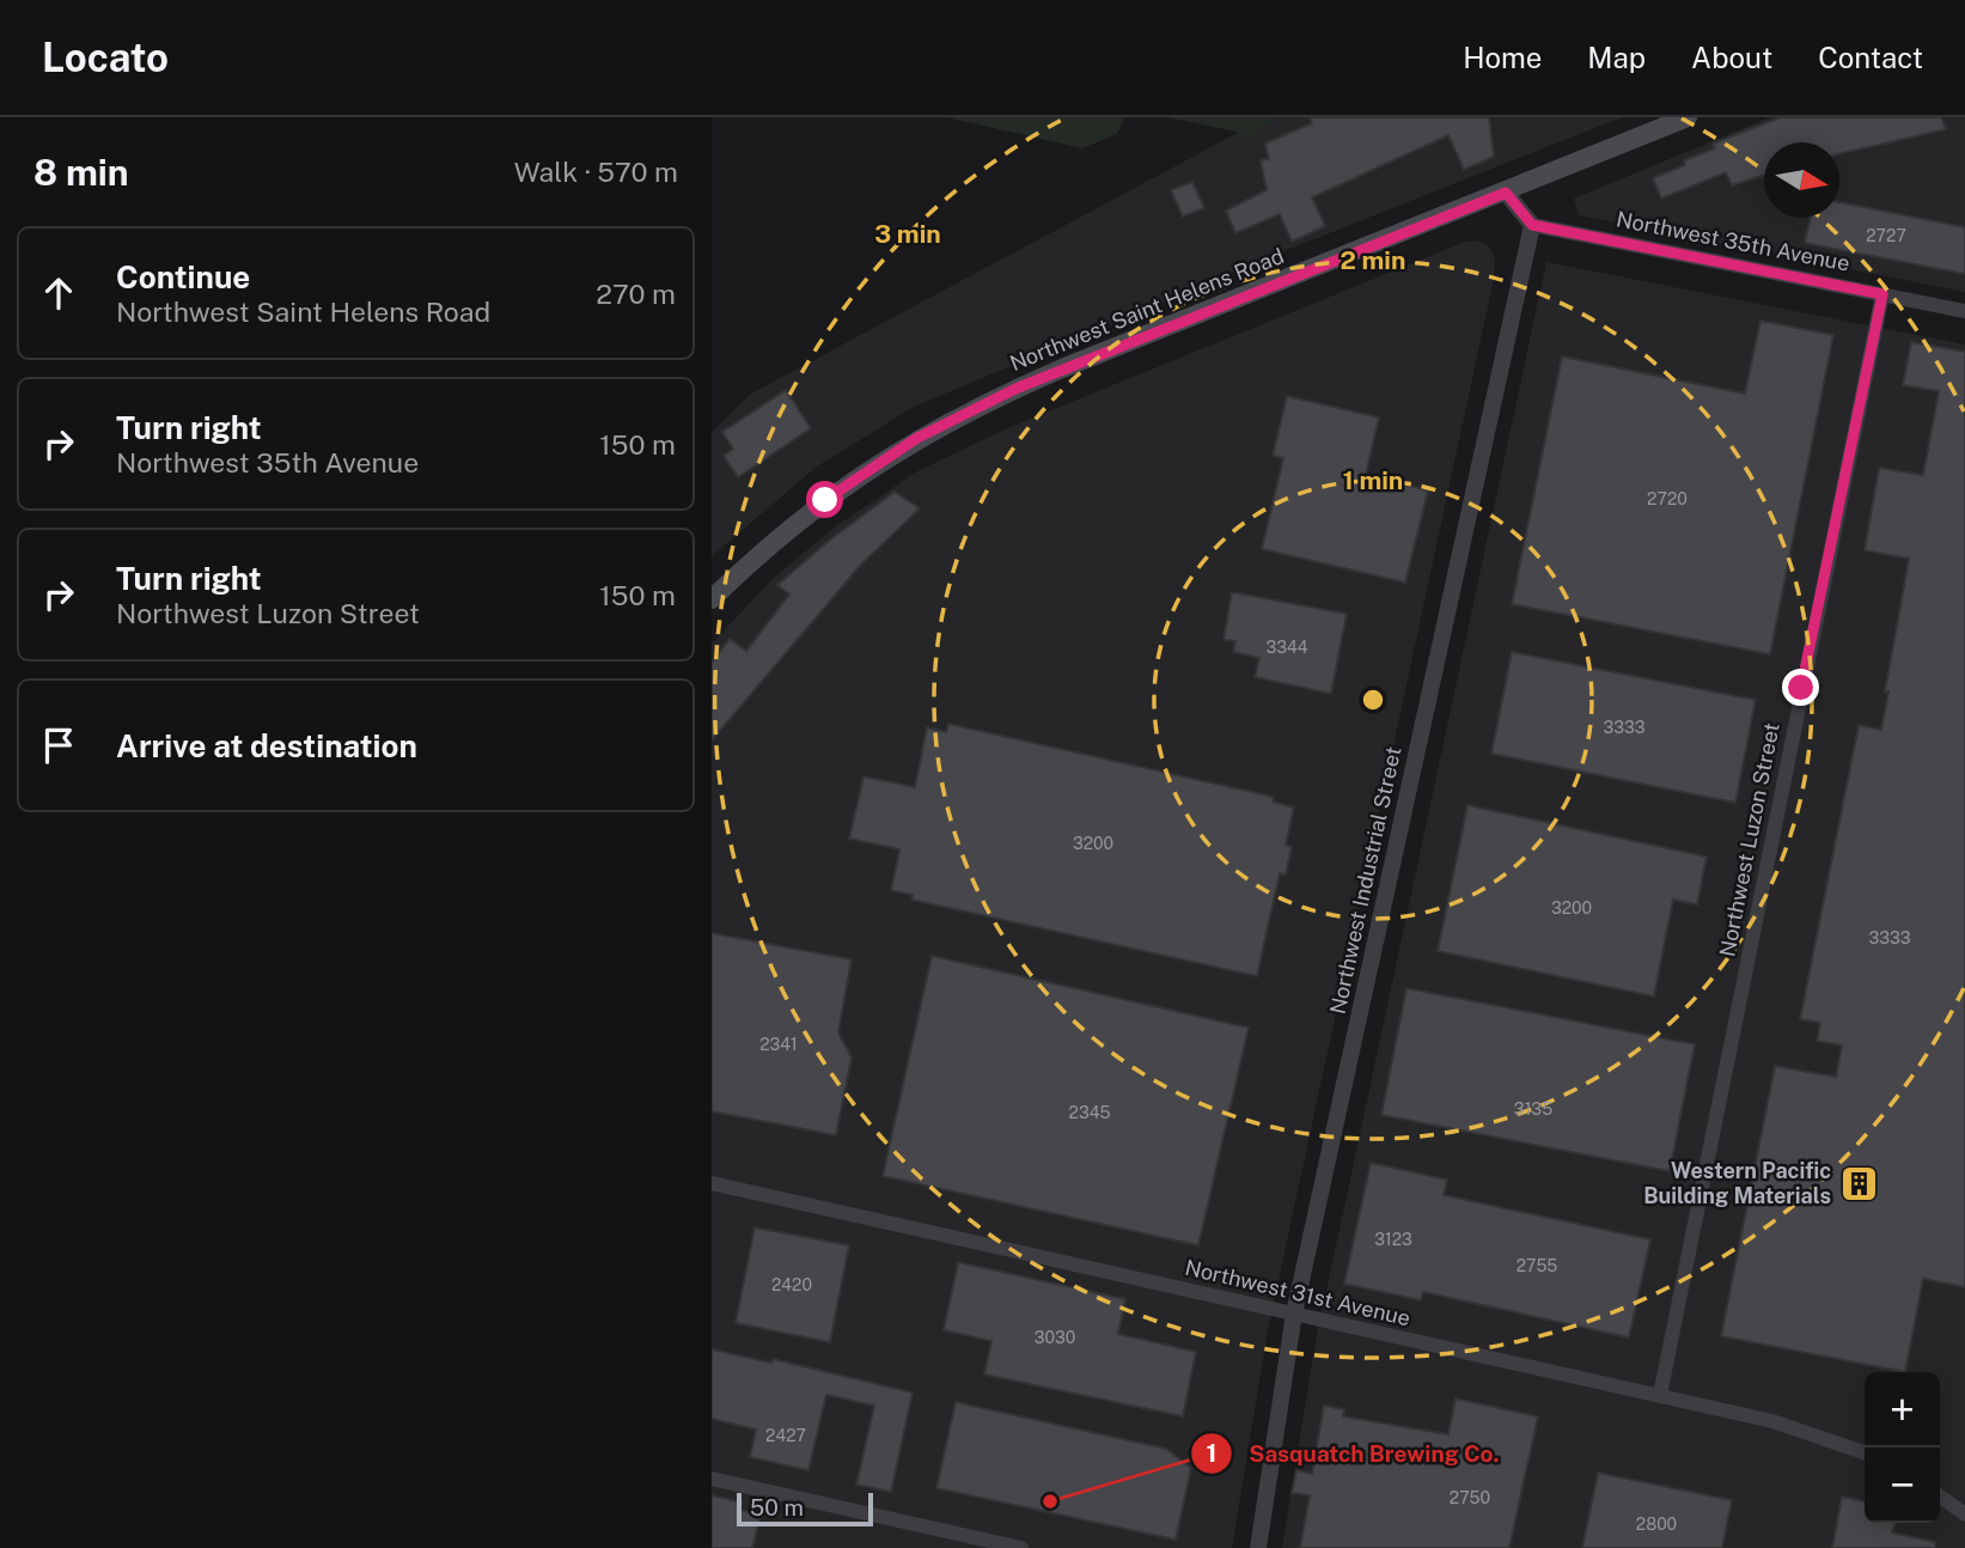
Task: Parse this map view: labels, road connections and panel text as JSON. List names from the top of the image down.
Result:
{
  "streets": {
    "main road": ["Northwest Saint Helens Road"],
    "street": [
      "Northwest 35th Avenue",
      "Northwest Luzon Street",
      "Northwest Industrial Street",
      "Northwest 31st Avenue"
    ]
  },
  "crossings": [
    ["Northwest 35th Avenue", "Northwest Luzon Street"],
    ["Northwest 35th Avenue", "Northwest Industrial Street"],
    ["Northwest Luzon Street", "Northwest 31st Avenue"],
    ["Northwest Industrial Street", "Northwest 31st Avenue"]
  ],
  "places": {
    "building": ["Western Pacific Building Materials"],
    "other": ["Sasquatch Brewing Co."]
  },
  "house_numbers": [
    "2727",
    "2720",
    "3344",
    "3333",
    "3200",
    "3200",
    "3333",
    "2341",
    "3135",
    "2345",
    "3123",
    "2755",
    "2420",
    "3030",
    "2427",
    "2750",
    "2800"
  ],
  "scale_bar": "50 m",
  "north": "right",
  "page": {
    "header": "Locato",
    "nav": [
      "Home",
      "Map",
      "About",
      "Contact"
    ],
    "heading": ["8 min", "Walk · 570 m"],
    "list": [
      ["Continue", "Northwest Saint Helens Road", "270 m"],
      ["Turn right", "Northwest 35th Avenue", "150 m"],
      ["Turn right", "Northwest Luzon Street", "150 m"],
      "Arrive at destination"
    ],
    "map_buttons": ["+", "−"],
    "scale": "50 m"
  },
  "rings": ["3 min", "2 min", "1 min"]
}
